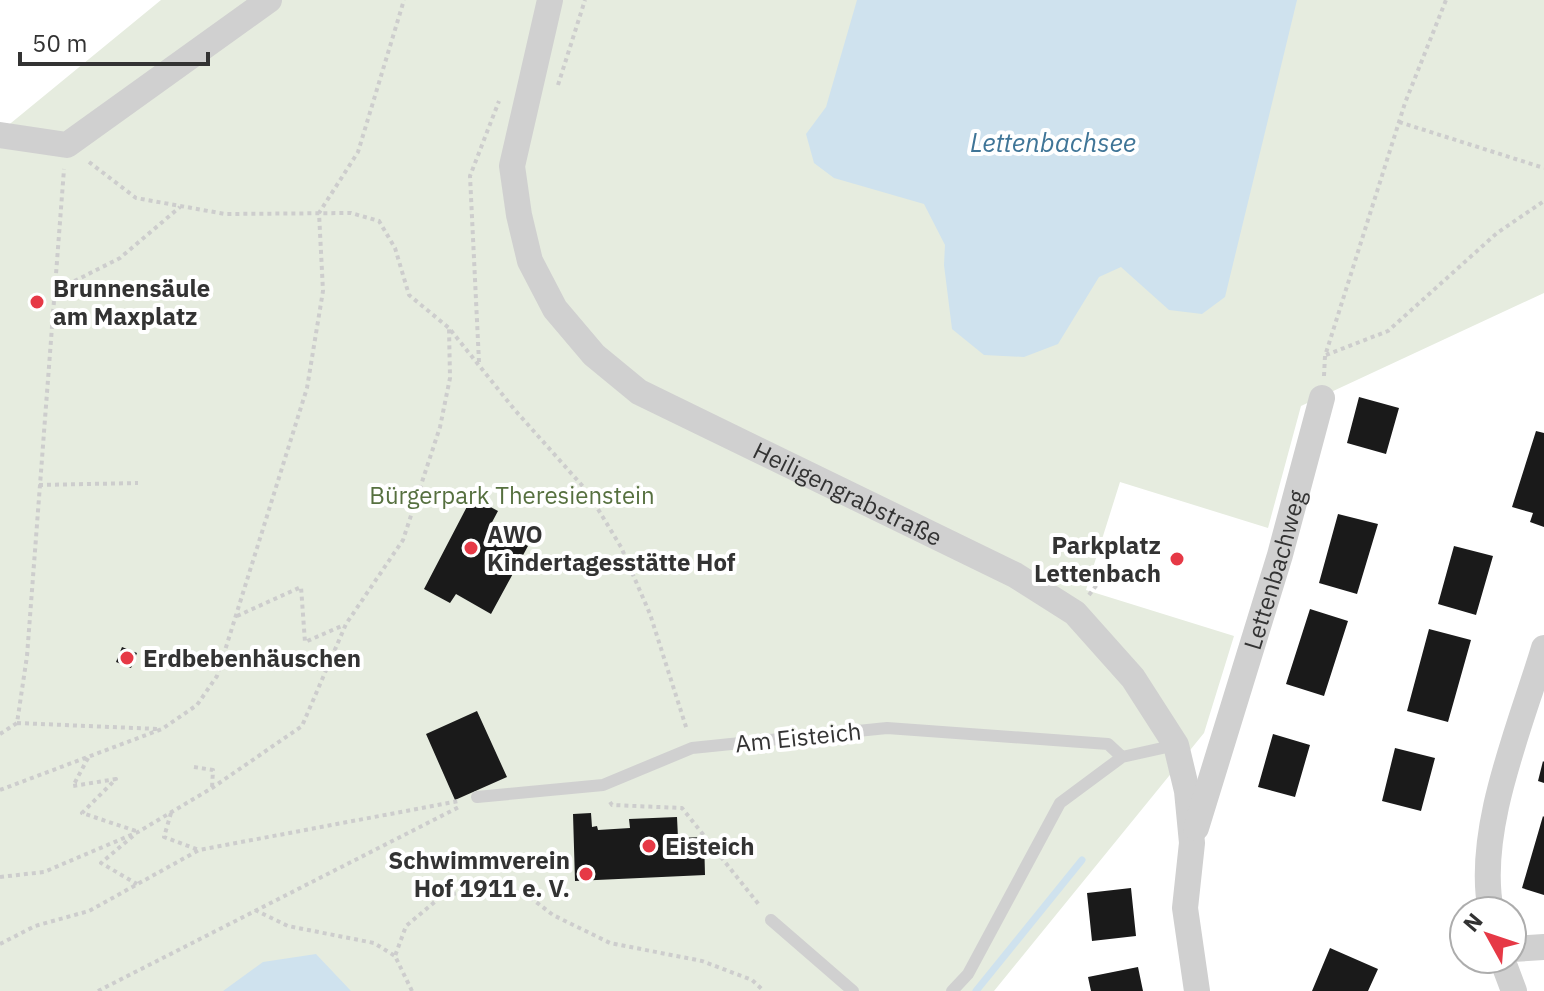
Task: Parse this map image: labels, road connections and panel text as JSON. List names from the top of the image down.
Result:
{
  "streets": {
    "street": ["Heiligengrabstraße", "Lettenbachweg"],
    "lane": ["Am Eisteich"]
  },
  "crossings": [
    ["Heiligengrabstraße", "Lettenbachweg"]
  ],
  "water": ["Lettenbachsee"],
  "parks": ["Bürgerpark Theresienstein"],
  "places": [
    "Brunnensäule am Maxplatz",
    "AWO Kindertagesstätte Hof",
    "Parkplatz Lettenbach",
    "Erdbebenhäuschen",
    "Eisteich",
    "Schwimmverein Hof 1911 e. V."
  ],
  "scale_bar": "50 m",
  "north": "top left"
}
